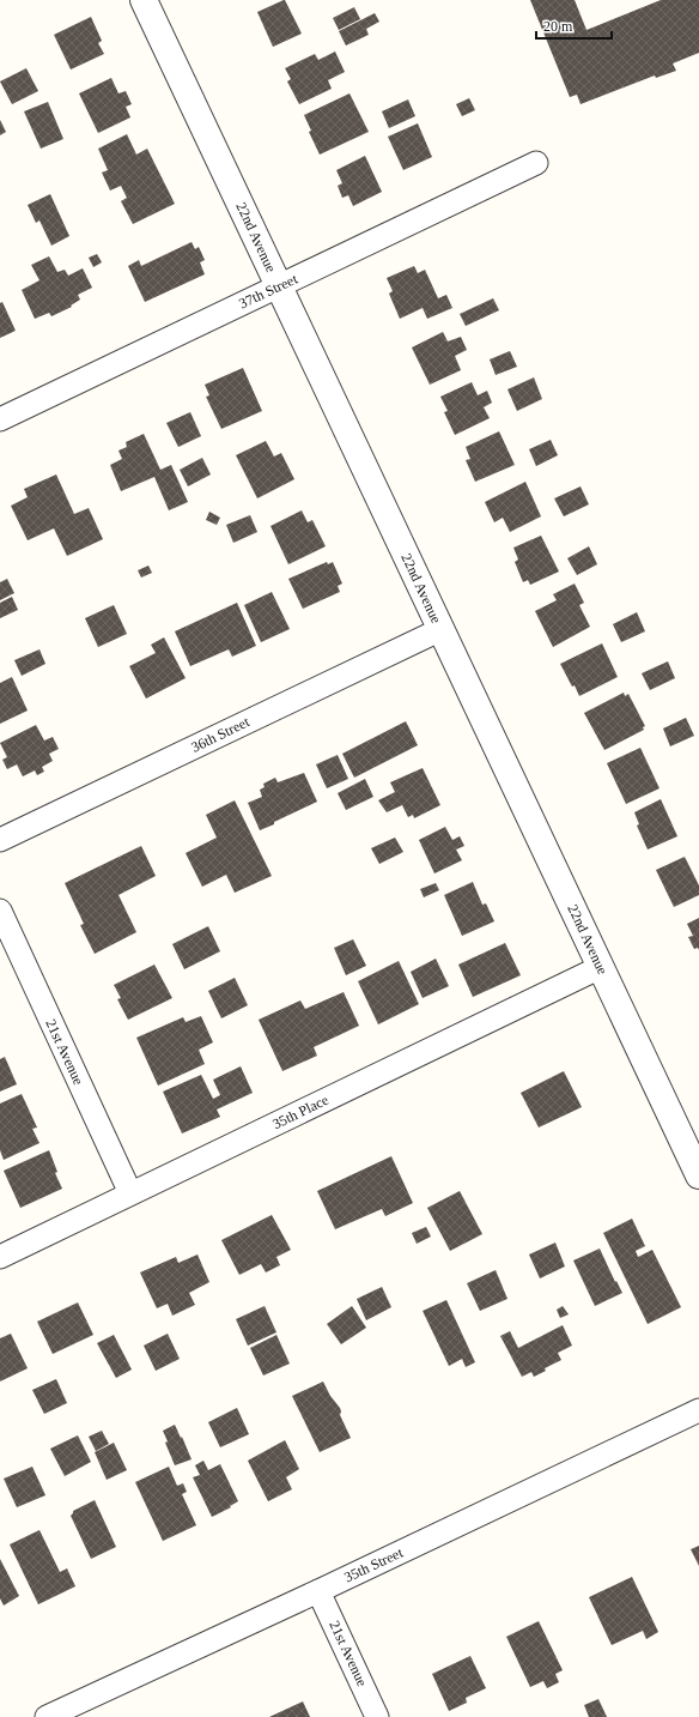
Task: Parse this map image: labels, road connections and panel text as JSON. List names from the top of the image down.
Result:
{
  "streets": {
    "street": [
      "22nd Avenue",
      "37th Street",
      "36th Street",
      "21st Avenue",
      "35th Place",
      "35th Street"
    ]
  },
  "crossings": [
    ["22nd Avenue", "37th Street"],
    ["22nd Avenue", "36th Street"],
    ["22nd Avenue", "35th Place"],
    ["21st Avenue", "35th Place"],
    ["21st Avenue", "35th Street"]
  ],
  "scale_bar": "20 m"
}
